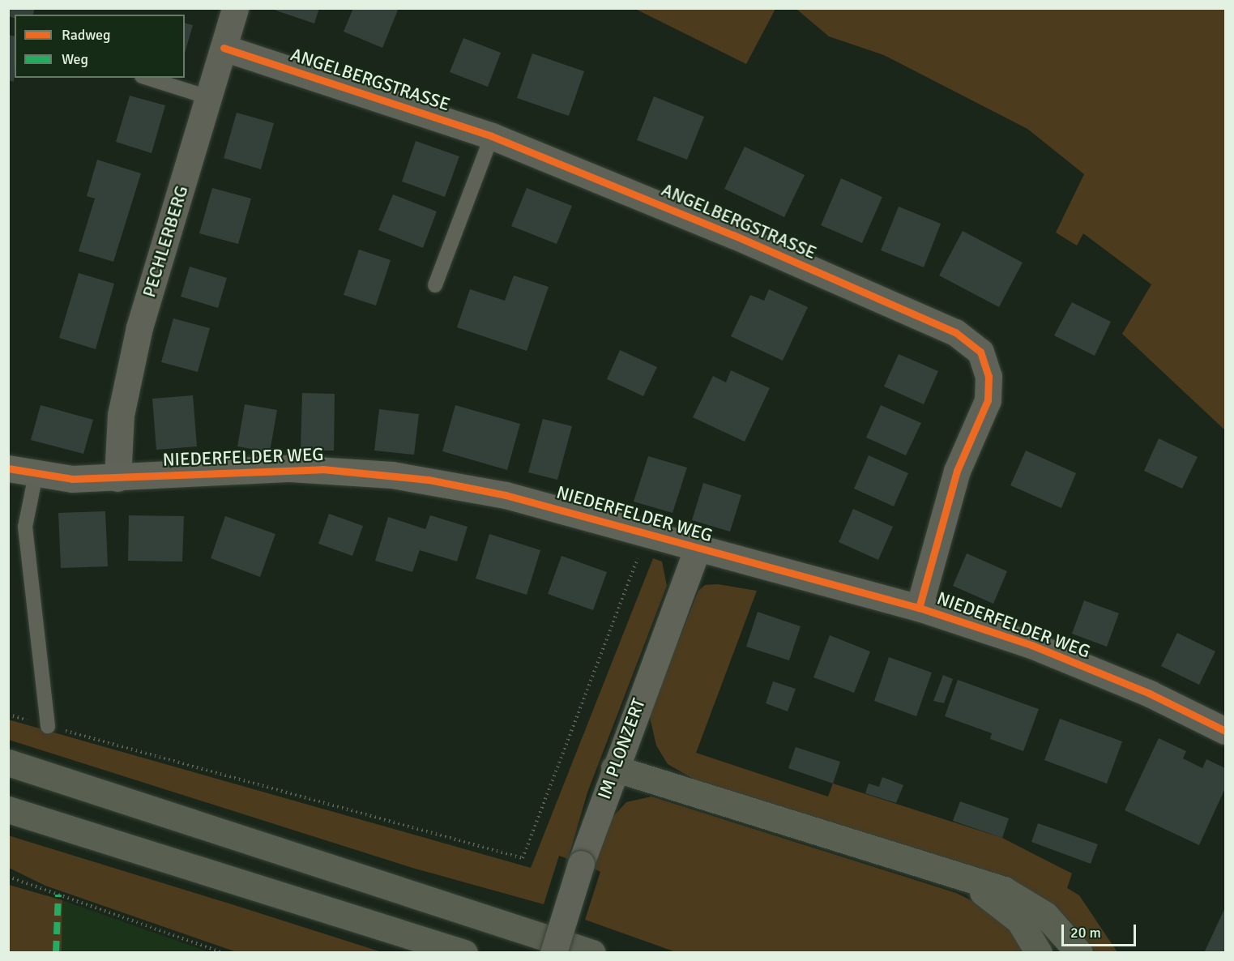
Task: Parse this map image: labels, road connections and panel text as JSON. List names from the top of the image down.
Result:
{
  "streets": {
    "street": [
      "ANGELBERGSTRASSE",
      "PECHLERBERG",
      "NIEDERFELDER WEG",
      "IM PLONZERT"
    ]
  },
  "crossings": [
    ["ANGELBERGSTRASSE", "PECHLERBERG"],
    ["ANGELBERGSTRASSE", "NIEDERFELDER WEG"],
    ["PECHLERBERG", "NIEDERFELDER WEG"],
    ["NIEDERFELDER WEG", "IM PLONZERT"]
  ],
  "legend": ["Radweg", "Weg"],
  "scale_bar": "20 m"
}
